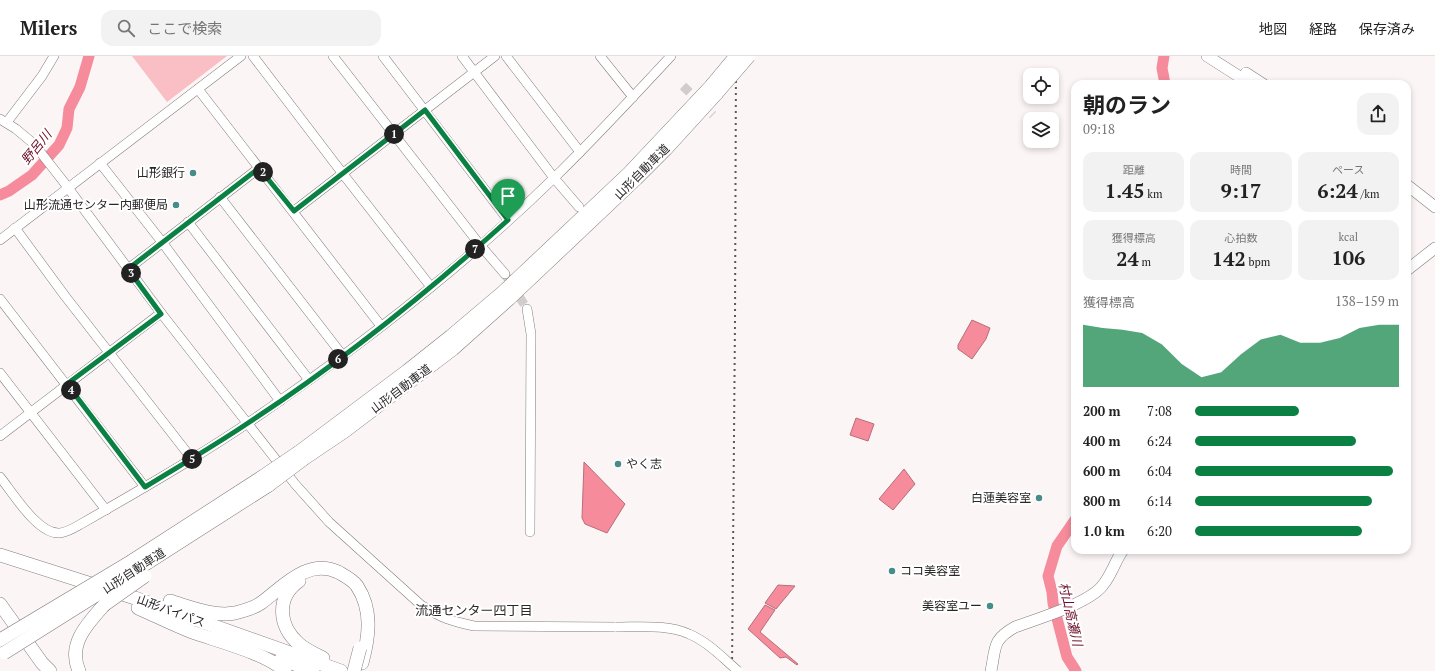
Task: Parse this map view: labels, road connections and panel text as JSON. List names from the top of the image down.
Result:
{
  "streets": {
    "highway": ["山形自動車道", "山形バイパス"]
  },
  "districts": ["流通センター四丁目"],
  "water": ["野呂川", "村山高瀬川"],
  "places": [
    "山形銀行",
    "山形流通センター内郵便局",
    "やく志",
    "白蓮美容室",
    "ココ美容室",
    "美容室ユー"
  ],
  "page": {
    "header": "Milers",
    "search": "ここで検索",
    "nav": ["地図", "経路", "保存済み"],
    "heading": ["朝のラン", "09:18"],
    "pins": [
      "1",
      "2",
      "7",
      "3",
      "6",
      "4",
      "5"
    ],
    "stats": [
      ["距離", "1.45 km"],
      ["時間", "9:17"],
      ["ペース", "6:24 /km"],
      ["獲得標高", "24 m"],
      ["心拍数", "142 bpm"],
      ["kcal", "106"]
    ],
    "chart": ["獲得標高", "138–159 m"],
    "list": [
      {
        "name": "200 m",
        "note": "7:08"
      },
      {
        "name": "400 m",
        "note": "6:24"
      },
      {
        "name": "600 m",
        "note": "6:04"
      },
      {
        "name": "800 m",
        "note": "6:14"
      },
      {
        "name": "1.0 km",
        "note": "6:20"
      }
    ]
  }
}
